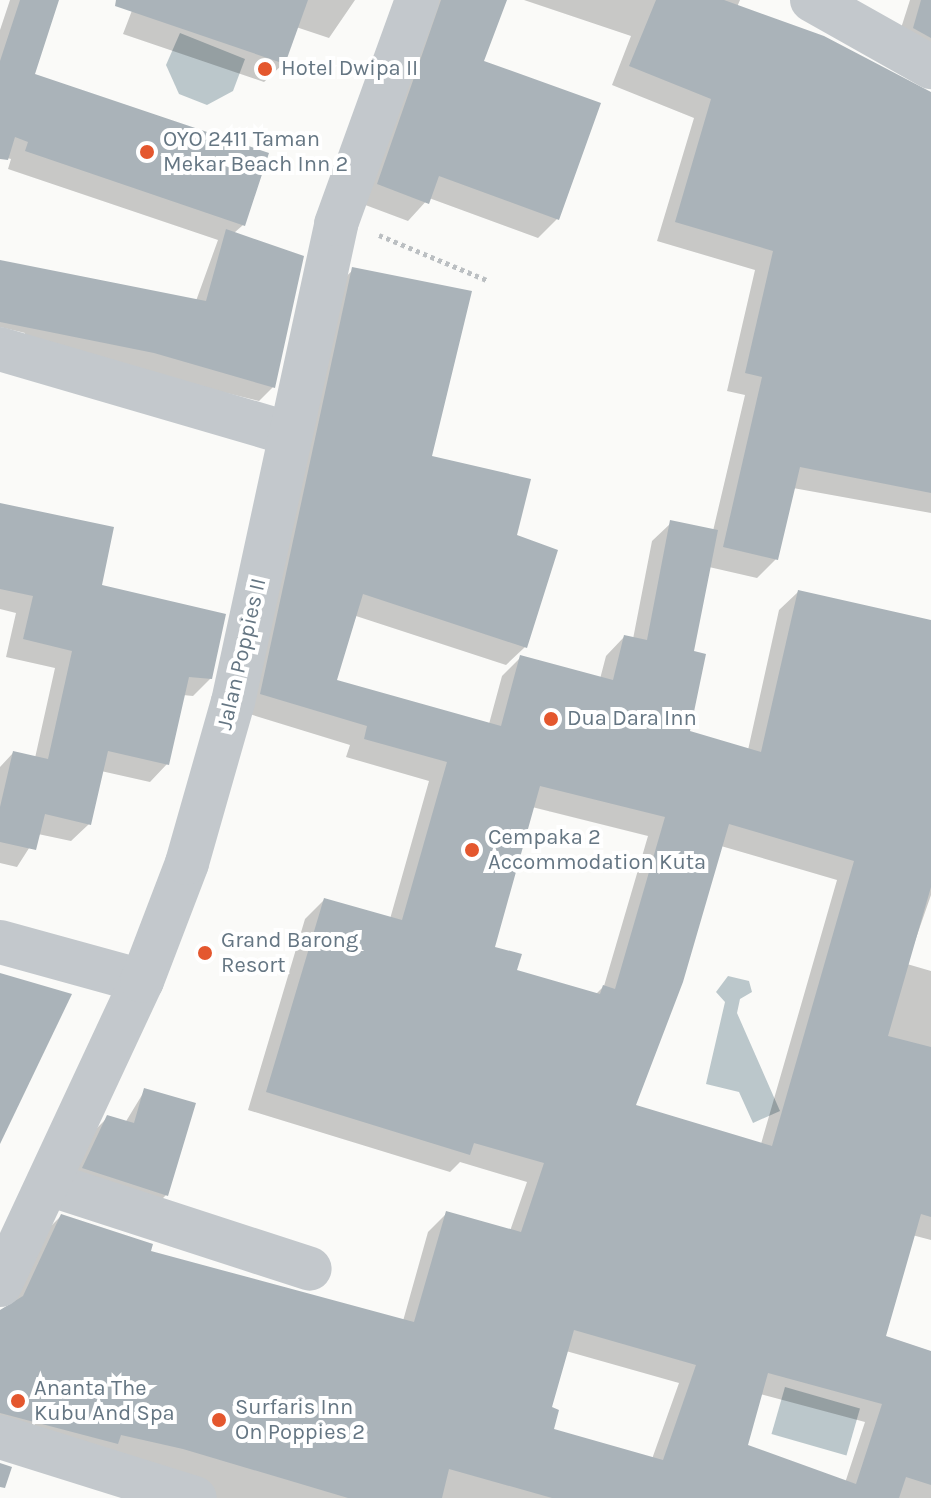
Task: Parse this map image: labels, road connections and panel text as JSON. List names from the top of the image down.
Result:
{
  "streets": {
    "street": ["Jalan Poppies II"]
  },
  "places": [
    "Hotel Dwipa II",
    "OYO 2411 Taman Mekar Beach Inn 2",
    "Dua Dara Inn",
    "Cempaka 2 Accommodation Kuta",
    "Grand Barong Resort",
    "Ananta The Kubu And Spa",
    "Surfaris Inn On Poppies 2"
  ]
}
